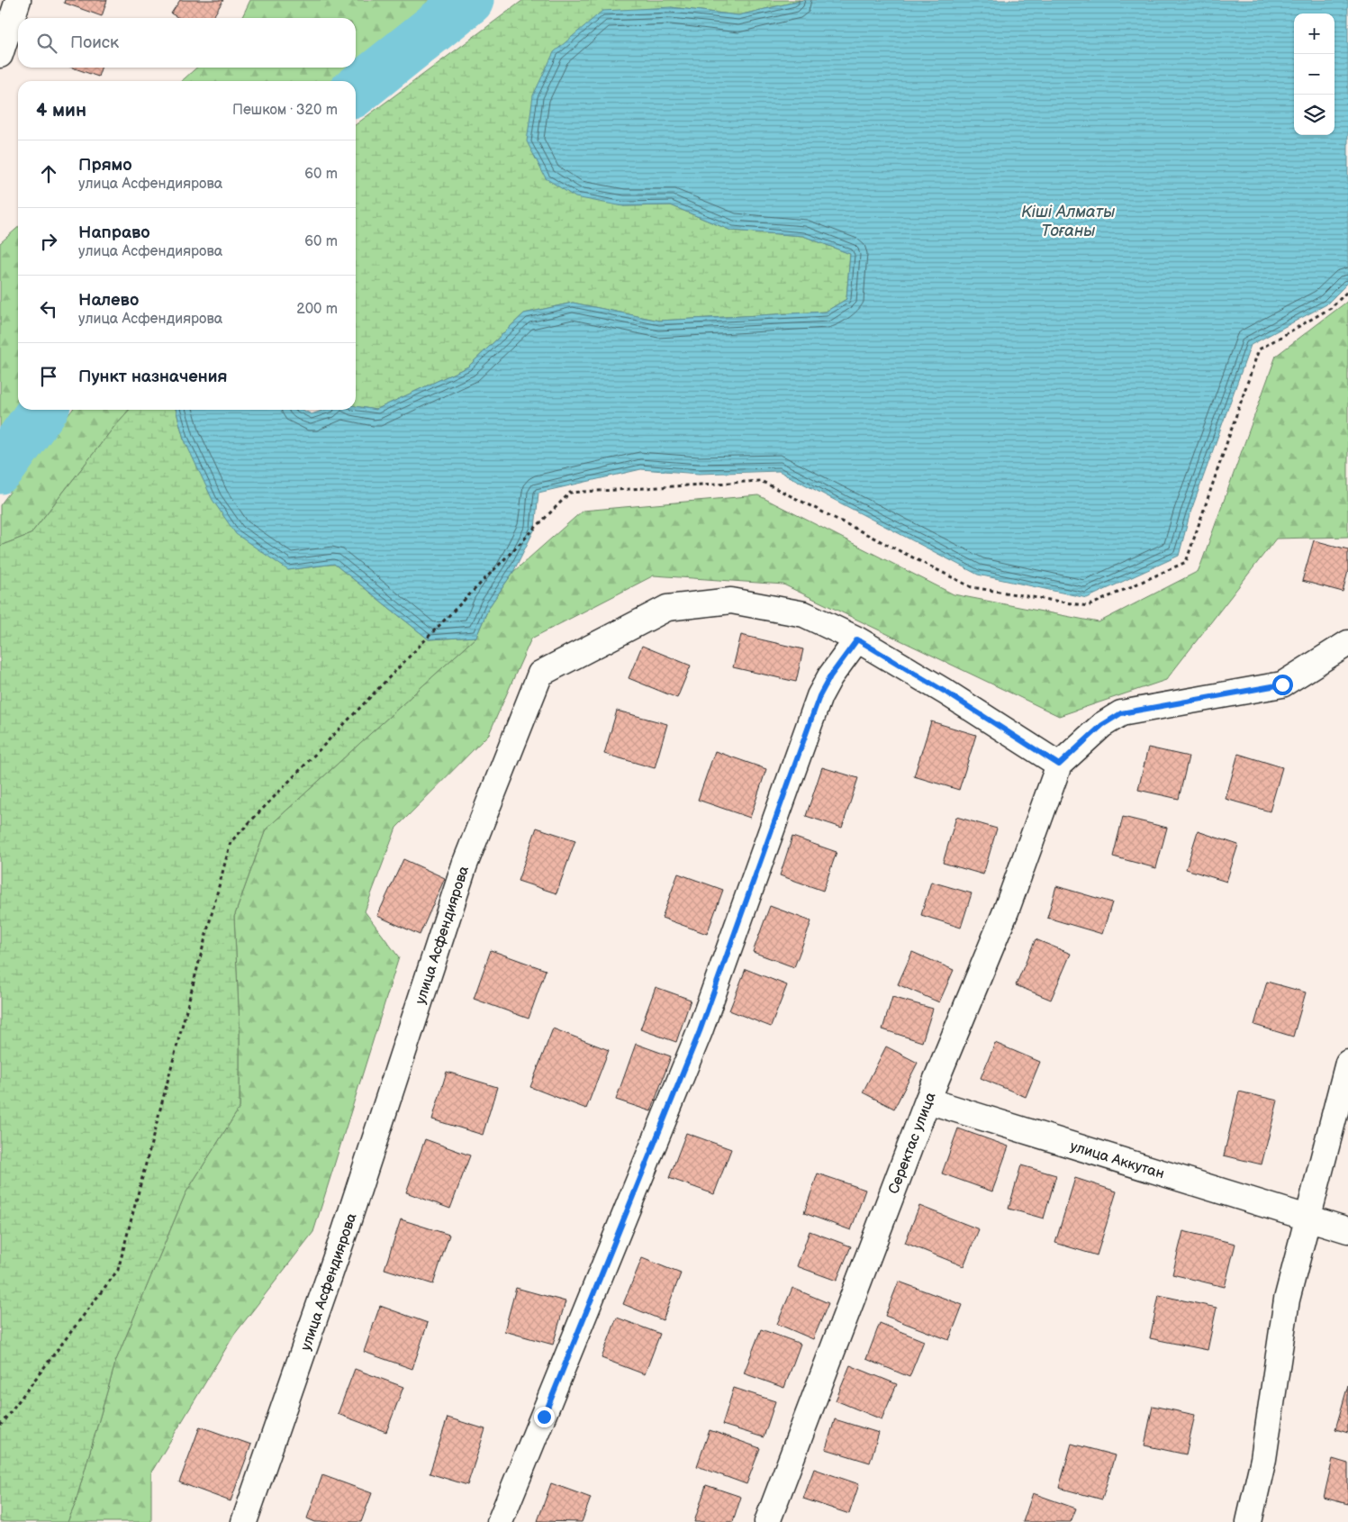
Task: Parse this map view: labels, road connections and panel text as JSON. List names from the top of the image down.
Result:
{
  "streets": {
    "street": ["улица Асфендиярова", "Серектас улица", "улица Аккутан"]
  },
  "crossings": [
    ["улица Асфендиярова", "Серектас улица"],
    ["Серектас улица", "улица Аккутан"]
  ],
  "water": ["Кіші Алматы Тоғаны"],
  "page": {
    "map_buttons": ["+", "−"],
    "search": "Поиск",
    "heading": ["4 мин", "Пешком · 320 m"],
    "list": [
      ["Прямо", "улица Асфендиярова", "60 m"],
      ["Направо", "улица Асфендиярова", "60 m"],
      ["Налево", "улица Асфендиярова", "200 m"],
      "Пункт назначения"
    ]
  }
}
